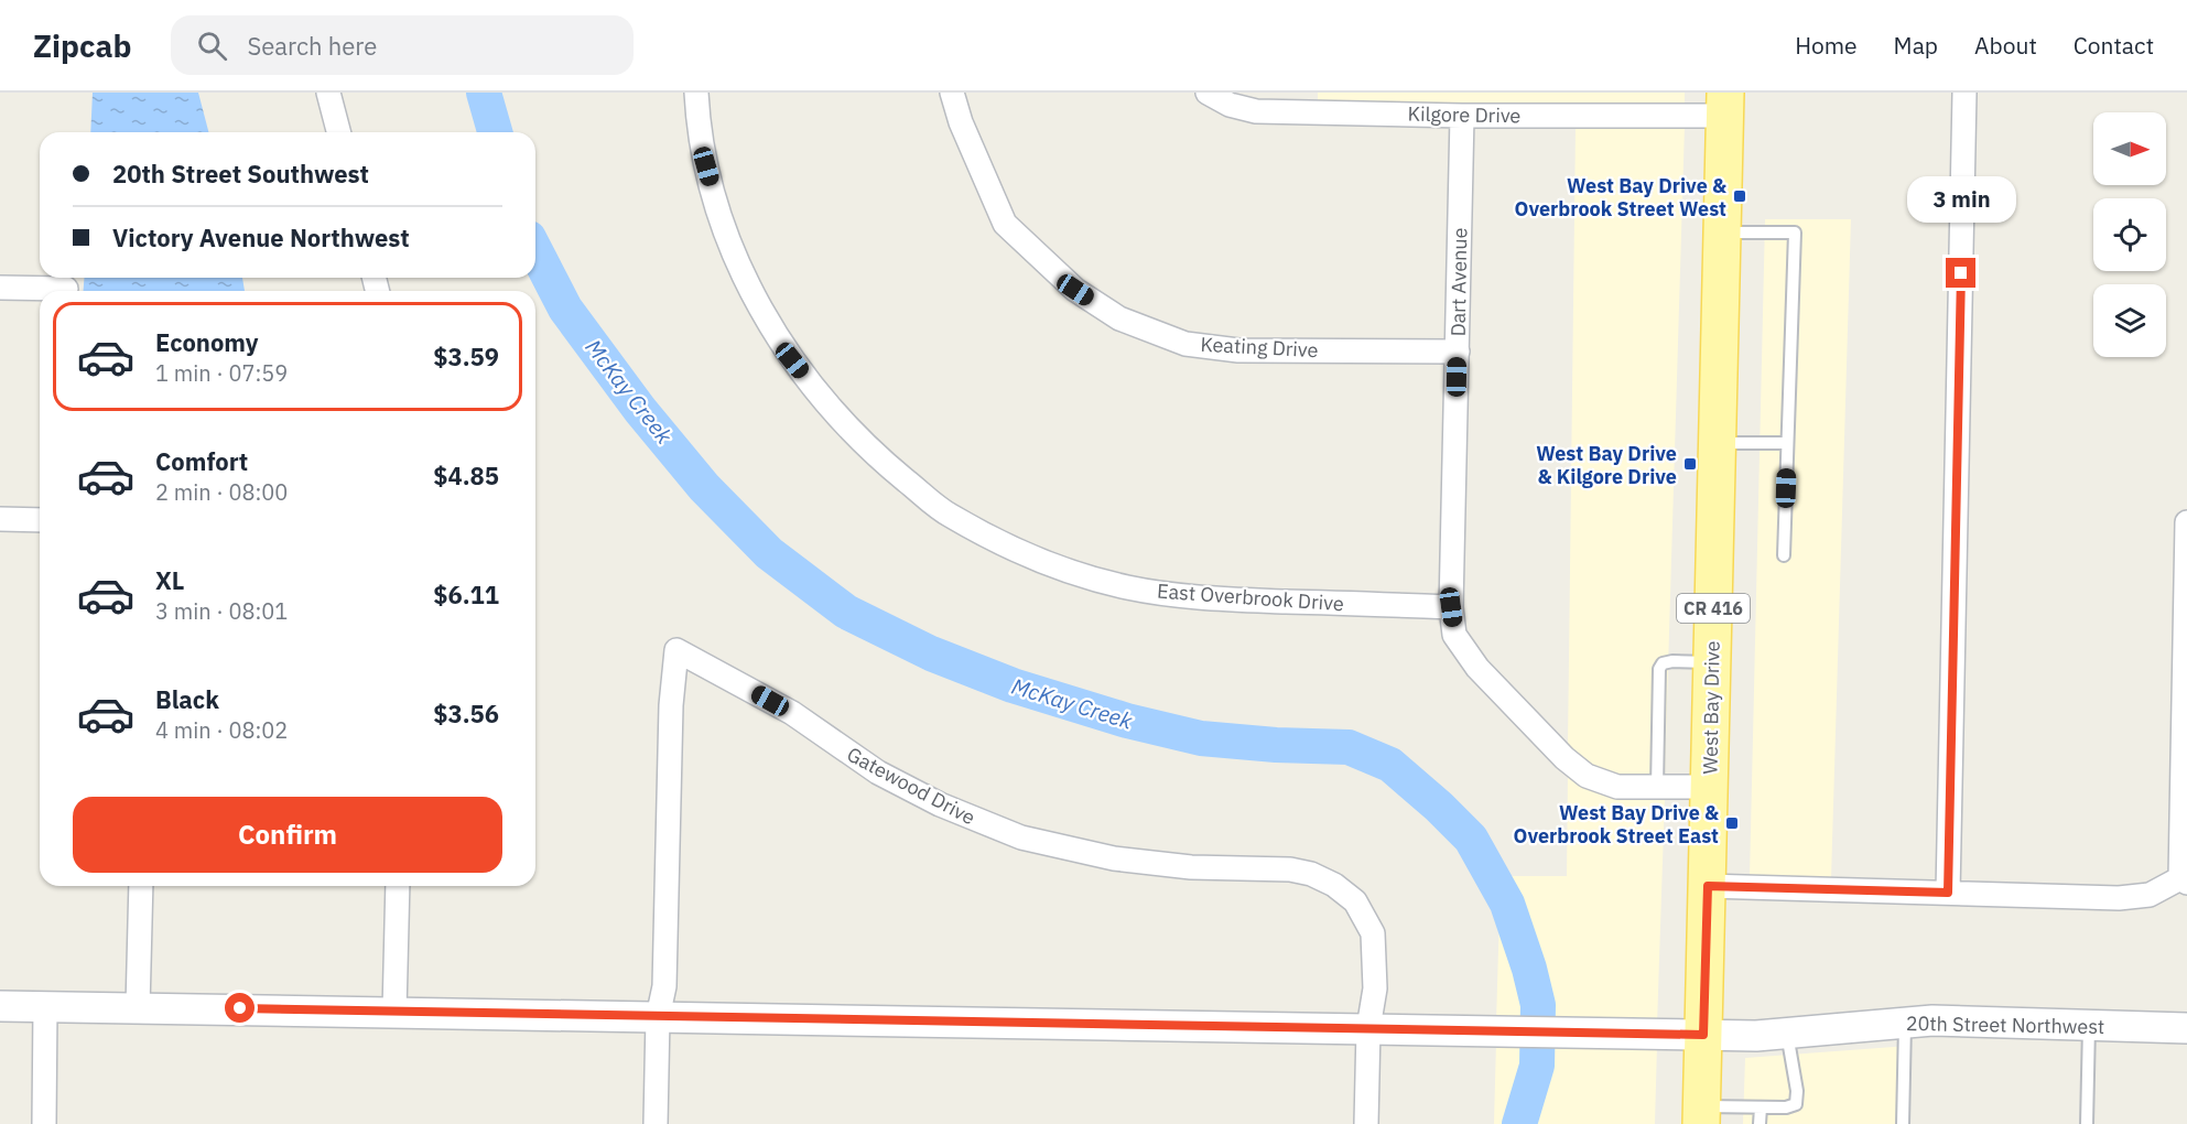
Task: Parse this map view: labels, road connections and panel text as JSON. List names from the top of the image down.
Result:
{
  "streets": {
    "main road": ["CR 416", "West Bay Drive"],
    "street": [
      "Kilgore Drive",
      "Dart Avenue",
      "Keating Drive",
      "East Overbrook Drive",
      "Gatewood Drive",
      "20th Street Northwest"
    ]
  },
  "crossings": [
    ["Kilgore Drive", "Dart Avenue"],
    ["Kilgore Drive", "West Bay Drive"],
    ["Dart Avenue", "Keating Drive"],
    ["Dart Avenue", "East Overbrook Drive"],
    ["West Bay Drive", "20th Street Northwest"],
    ["Gatewood Drive", "20th Street Northwest"]
  ],
  "water": ["McKay Creek"],
  "places": {
    "transit": ["West Bay Drive & Overbrook Street West", "West Bay Drive & Kilgore Drive", "West Bay Drive & Overbrook Street East"]
  },
  "north": "right",
  "page": {
    "header": "Zipcab",
    "search": "Search here",
    "nav": [
      "Home",
      "Map",
      "About",
      "Contact"
    ],
    "banner": ["20th Street Southwest", "Victory Avenue Northwest"],
    "bubble": "3 min",
    "list": [
      {
        "name": "Economy",
        "note": "1 min · 07:59",
        "value": "$3.59"
      },
      {
        "name": "Comfort",
        "note": "2 min · 08:00",
        "value": "$4.85"
      },
      {
        "name": "XL",
        "note": "3 min · 08:01",
        "value": "$6.11"
      },
      {
        "name": "Black",
        "note": "4 min · 08:02",
        "value": "$3.56"
      }
    ],
    "buttons": "Confirm"
  }
}
